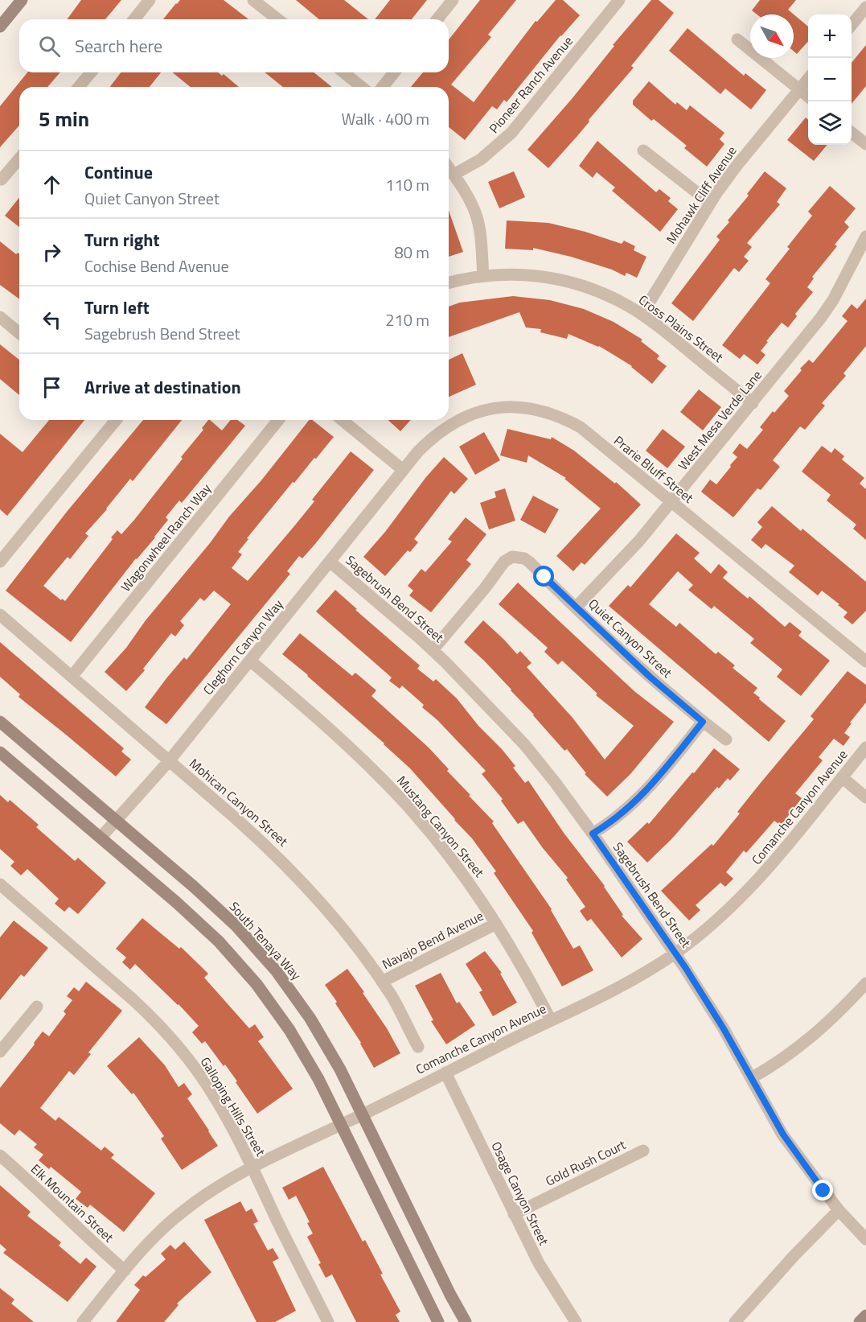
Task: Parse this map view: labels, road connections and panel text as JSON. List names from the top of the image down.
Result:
{
  "streets": {
    "street": [
      "Pioneer Ranch Avenue",
      "Mohawk Cliff Avenue",
      "Cross Plains Street",
      "West Mesa Verde Lane",
      "Prarie Bluff Street",
      "Wagonwheel Ranch Way",
      "Sagebrush Bend Street",
      "Quiet Canyon Street",
      "Cleghorn Canyon Way",
      "Mohican Canyon Street",
      "Comanche Canyon Avenue",
      "Mustang Canyon Street",
      "Navajo Bend Avenue",
      "South Tenaya Way",
      "Galloping Hills Street",
      "Gold Rush Court",
      "Osage Canyon Street",
      "Elk Mountain Street"
    ]
  },
  "crossings": [
    ["Mohawk Cliff Avenue", "Cross Plains Street"],
    ["Cross Plains Street", "West Mesa Verde Lane"],
    ["West Mesa Verde Lane", "Prarie Bluff Street"],
    ["West Mesa Verde Lane", "Quiet Canyon Street"],
    ["Prarie Bluff Street", "Cleghorn Canyon Way"],
    ["Wagonwheel Ranch Way", "Mohican Canyon Street"],
    ["Sagebrush Bend Street", "Quiet Canyon Street"],
    ["Sagebrush Bend Street", "Cleghorn Canyon Way"],
    ["Sagebrush Bend Street", "Comanche Canyon Avenue"],
    ["Cleghorn Canyon Way", "Mohican Canyon Street"],
    ["Cleghorn Canyon Way", "Mustang Canyon Street"],
    ["Cleghorn Canyon Way", "South Tenaya Way"],
    ["Mohican Canyon Street", "Navajo Bend Avenue"],
    ["Comanche Canyon Avenue", "Mustang Canyon Street"],
    ["Comanche Canyon Avenue", "South Tenaya Way"],
    ["Comanche Canyon Avenue", "Galloping Hills Street"],
    ["Comanche Canyon Avenue", "Osage Canyon Street"],
    ["Comanche Canyon Avenue", "Elk Mountain Street"],
    ["Mustang Canyon Street", "Navajo Bend Avenue"],
    ["Gold Rush Court", "Osage Canyon Street"]
  ],
  "north": "bottom right",
  "page": {
    "map_buttons": ["+", "−"],
    "search": "Search here",
    "heading": ["5 min", "Walk · 400 m"],
    "list": [
      ["Continue", "Quiet Canyon Street", "110 m"],
      ["Turn right", "Cochise Bend Avenue", "80 m"],
      ["Turn left", "Sagebrush Bend Street", "210 m"],
      "Arrive at destination"
    ]
  }
}
